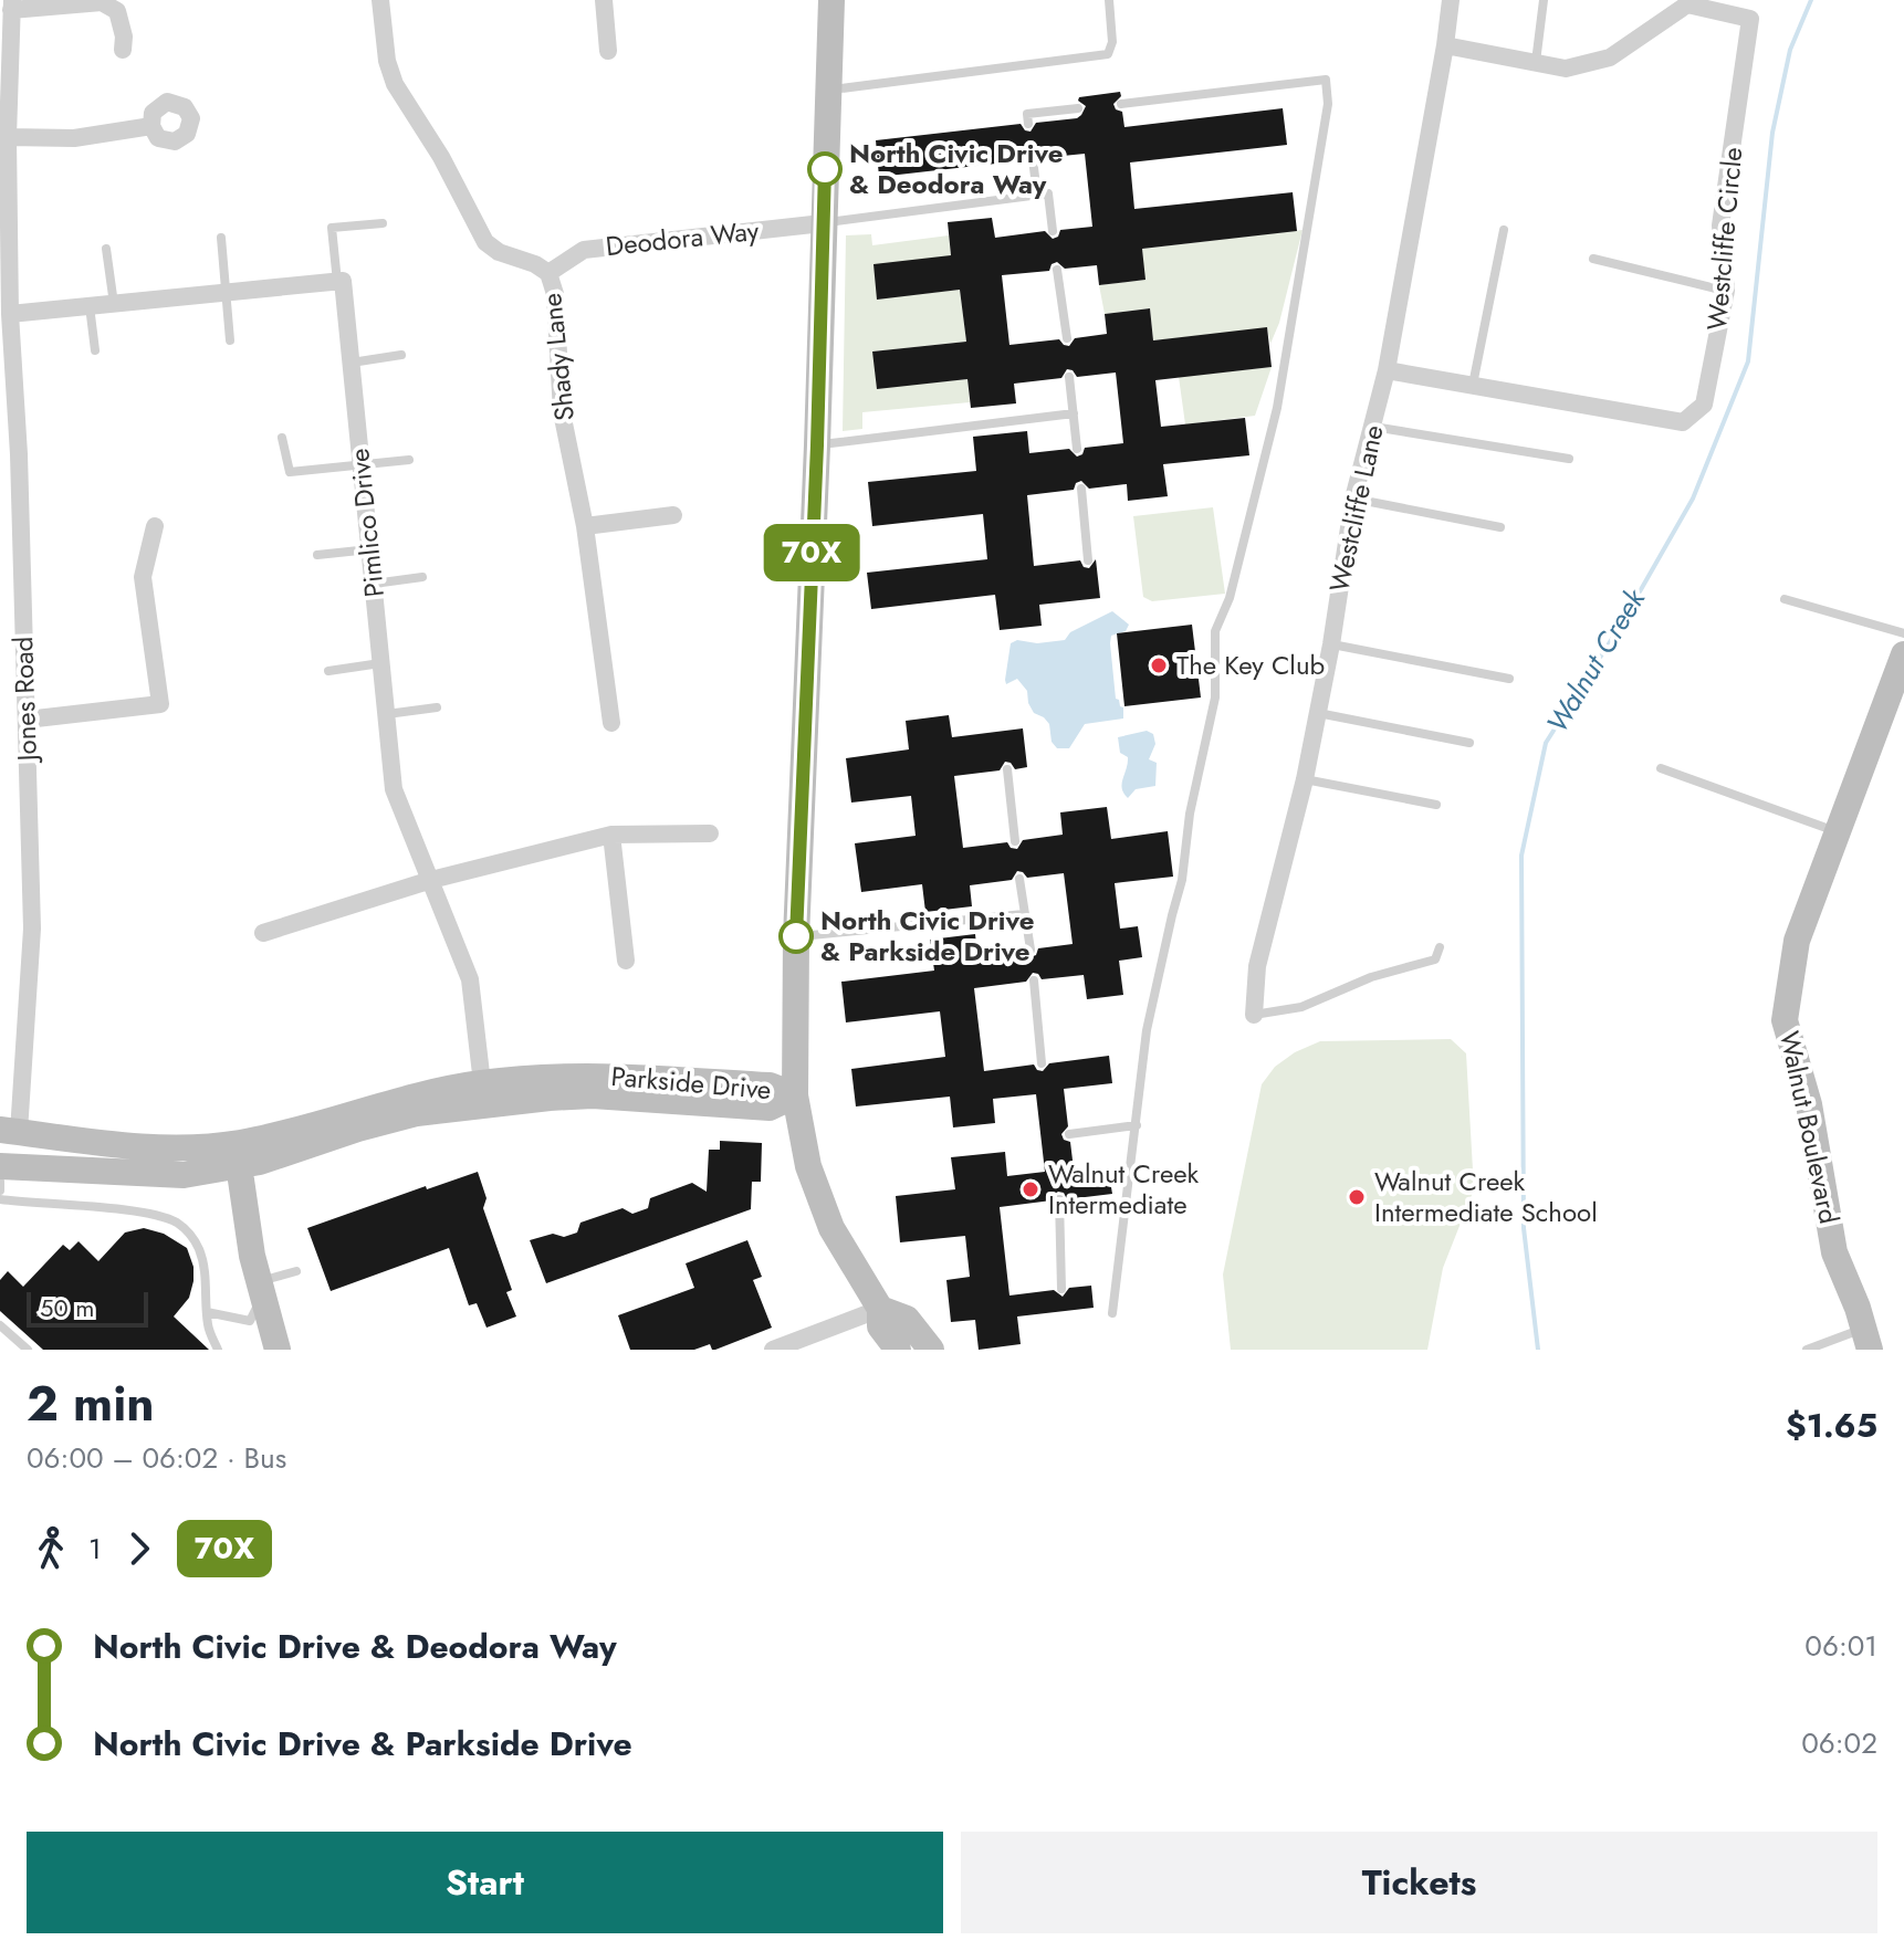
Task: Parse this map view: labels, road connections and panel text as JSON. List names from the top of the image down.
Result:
{
  "streets": {
    "street": [
      "Deodora Way",
      "Westcliffe Circle",
      "Shady Lane",
      "Westcliffe Lane",
      "Pimlico Drive",
      "Jones Road",
      "Parkside Drive",
      "Walnut Boulevard"
    ]
  },
  "crossings": [
    ["Deodora Way", "Shady Lane"],
    ["Westcliffe Circle", "Westcliffe Lane"],
    ["Pimlico Drive", "Parkside Drive"],
    ["Jones Road", "Parkside Drive"]
  ],
  "water": ["Walnut Creek"],
  "places": [
    "North Civic Drive & Deodora Way",
    "The Key Club",
    "North Civic Drive & Parkside Drive",
    "Walnut Creek Intermediate",
    "Walnut Creek Intermediate School"
  ],
  "lines": ["bus line 70X"],
  "scale_bar": "50 m",
  "page": {
    "on_map": "70X",
    "scale": "50 m",
    "heading": ["2 min", "06:00 – 06:02 · Bus", "$1.65"],
    "legs": ["1", "70X"],
    "list": [
      {
        "name": "North Civic Drive & Deodora Way",
        "value": "06:01"
      },
      {
        "name": "North Civic Drive & Parkside Drive",
        "value": "06:02"
      }
    ],
    "buttons": ["Start", "Tickets"]
  }
}
